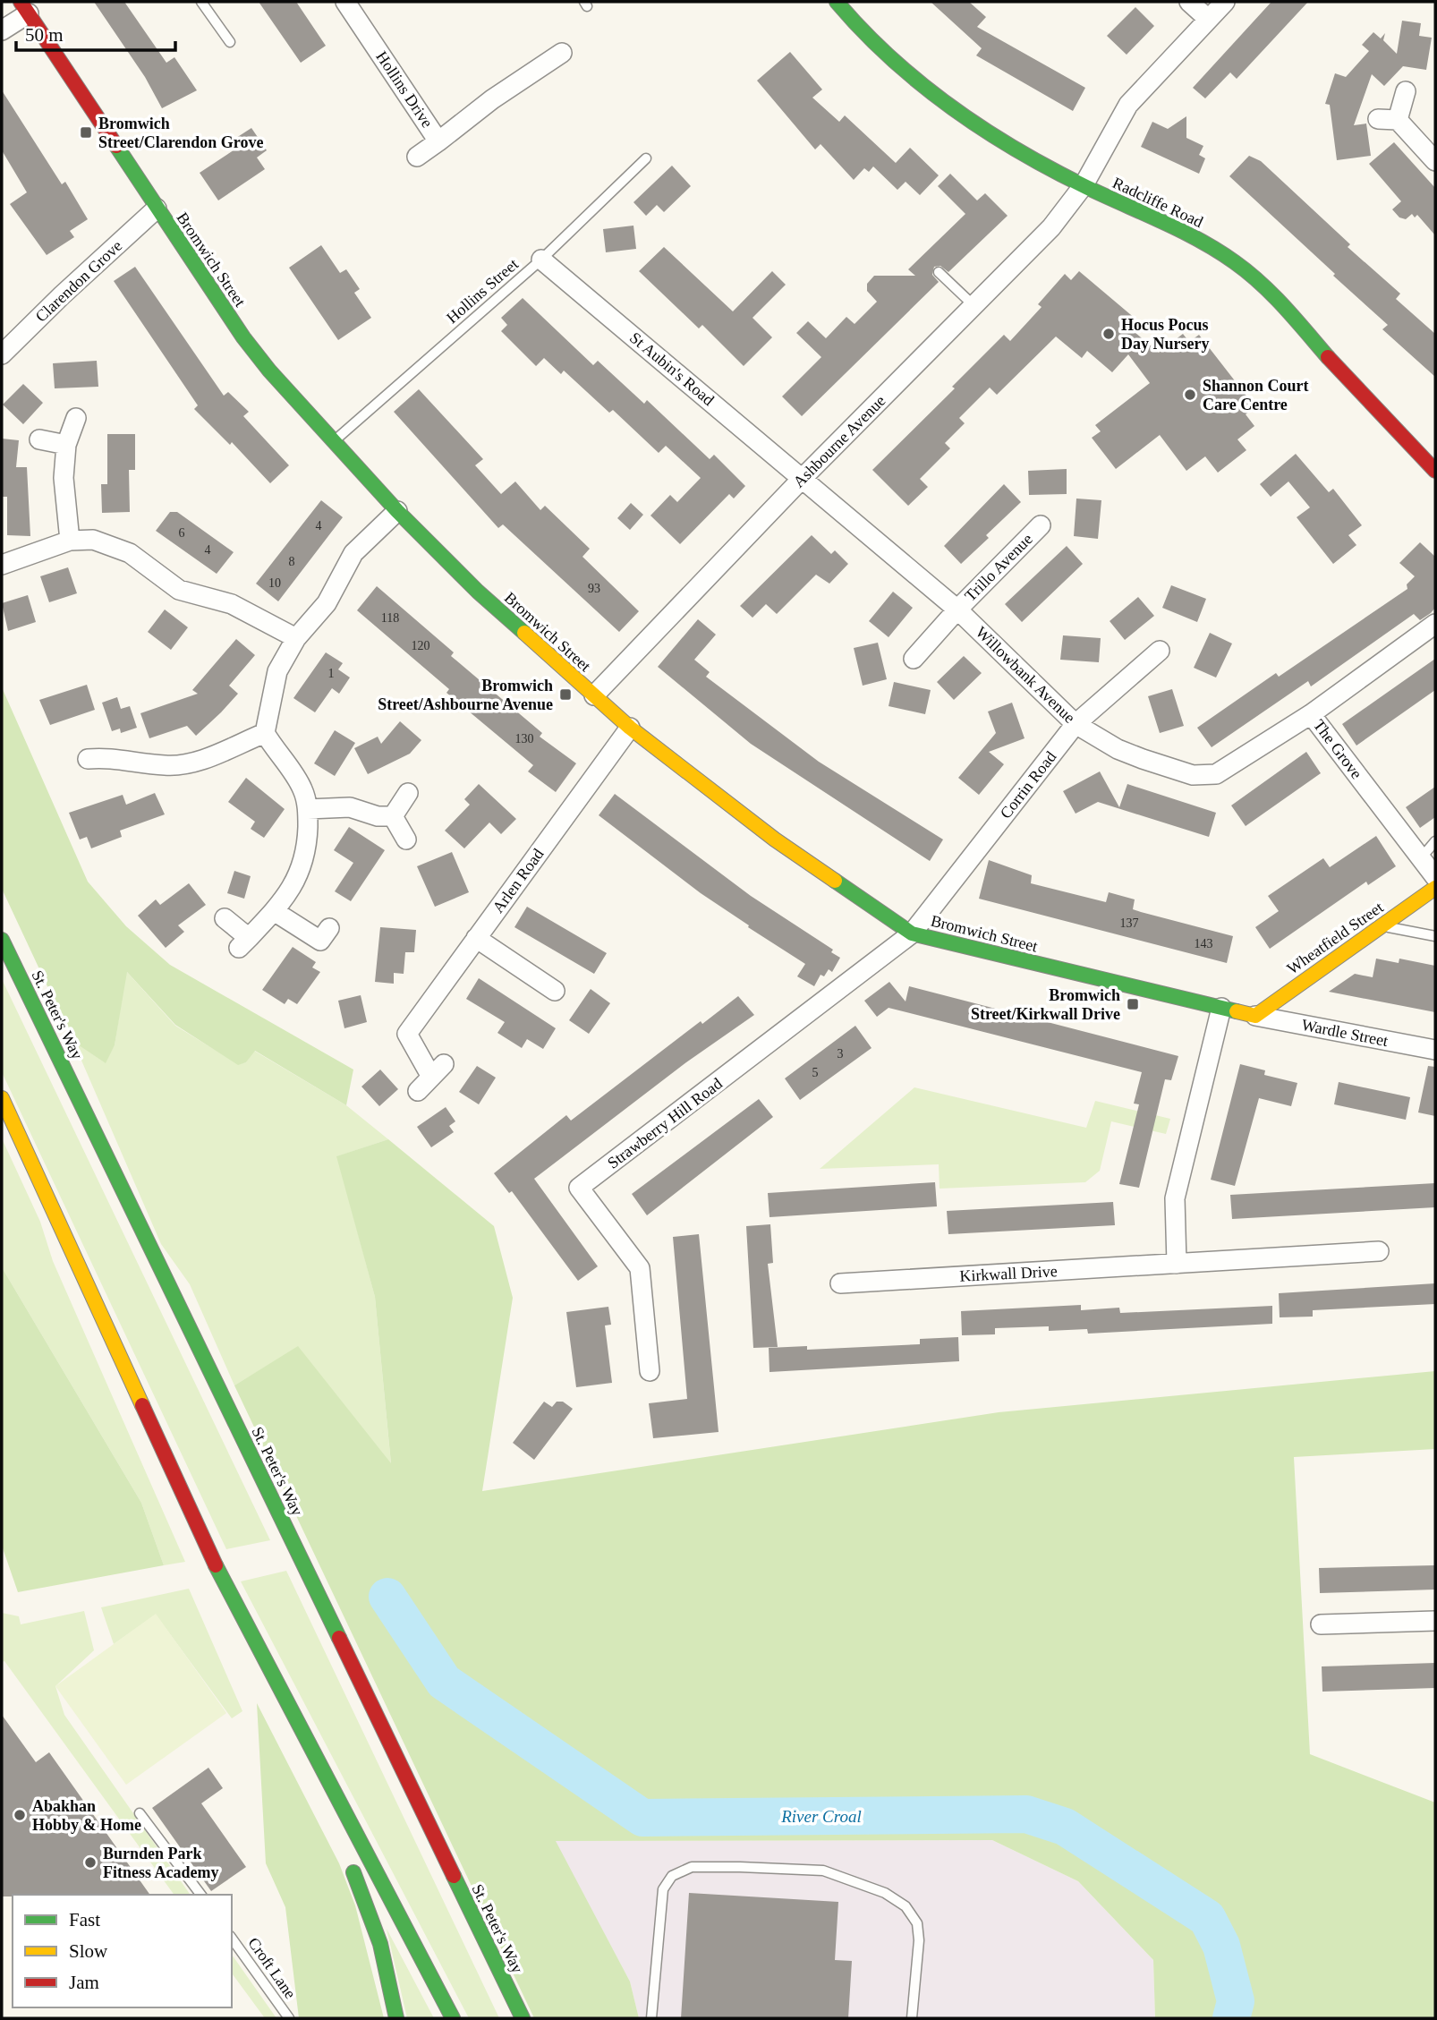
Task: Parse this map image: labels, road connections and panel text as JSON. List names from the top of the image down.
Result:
{
  "streets": {
    "main road": [
      "Radcliffe Road",
      "Bromwich Street",
      "Wheatfield Street",
      "St. Peter's Way"
    ],
    "street": [
      "Hollins Drive",
      "Clarendon Grove",
      "St Aubin's Road",
      "Ashbourne Avenue",
      "Trillo Avenue",
      "Willowbank Avenue",
      "The Grove",
      "Corrin Road",
      "Arlen Road",
      "Wardle Street",
      "Strawberry Hill Road",
      "Kirkwall Drive"
    ],
    "lane": ["Hollins Street", "Croft Lane"]
  },
  "crossings": [
    ["Radcliffe Road", "Ashbourne Avenue"],
    ["Bromwich Street", "Clarendon Grove"],
    ["Bromwich Street", "Hollins Street"],
    ["Bromwich Street", "Ashbourne Avenue"],
    ["Bromwich Street", "Corrin Road"],
    ["Bromwich Street", "Arlen Road"],
    ["Bromwich Street", "Wheatfield Street"],
    ["Bromwich Street", "Wardle Street"],
    ["Bromwich Street", "Strawberry Hill Road"],
    ["Hollins Street", "St Aubin's Road"],
    ["St Aubin's Road", "Ashbourne Avenue"],
    ["St Aubin's Road", "Willowbank Avenue"],
    ["Ashbourne Avenue", "Willowbank Avenue"],
    ["Trillo Avenue", "Willowbank Avenue"],
    ["Willowbank Avenue", "The Grove"],
    ["Willowbank Avenue", "Corrin Road"],
    ["Corrin Road", "Strawberry Hill Road"],
    ["Wheatfield Street", "Wardle Street"]
  ],
  "water": ["River Croal"],
  "places": {
    "transit": ["Bromwich Street/Clarendon Grove", "Bromwich Street/Ashbourne Avenue", "Bromwich Street/Kirkwall Drive"],
    "other": [
      "Hocus Pocus Day Nursery",
      "Shannon Court Care Centre",
      "Abakhan Hobby & Home",
      "Burnden Park Fitness Academy"
    ]
  },
  "house_numbers": [
    "4",
    "6",
    "4",
    "8",
    "10",
    "93",
    "118",
    "120",
    "1",
    "130",
    "137",
    "143",
    "3",
    "5"
  ],
  "legend": ["Fast", "Slow", "Jam"],
  "scale_bar": "50 m"
}
